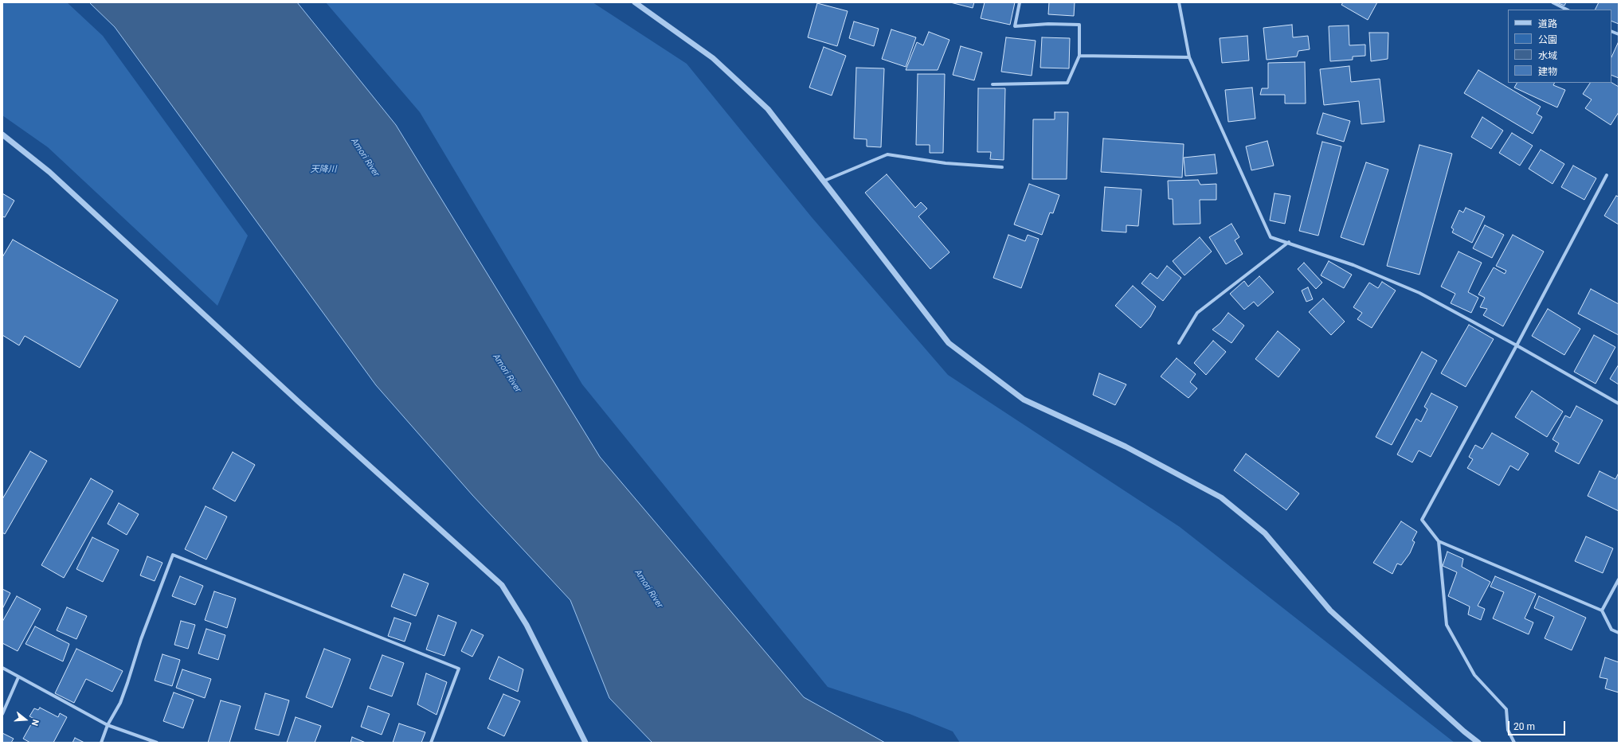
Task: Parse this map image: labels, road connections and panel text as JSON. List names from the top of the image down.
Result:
{
  "water": ["Amori River", "天降川"],
  "legend": [
    "道路",
    "公園",
    "水域",
    "建物"
  ],
  "scale_bar": "20 m",
  "north": "right"
}
